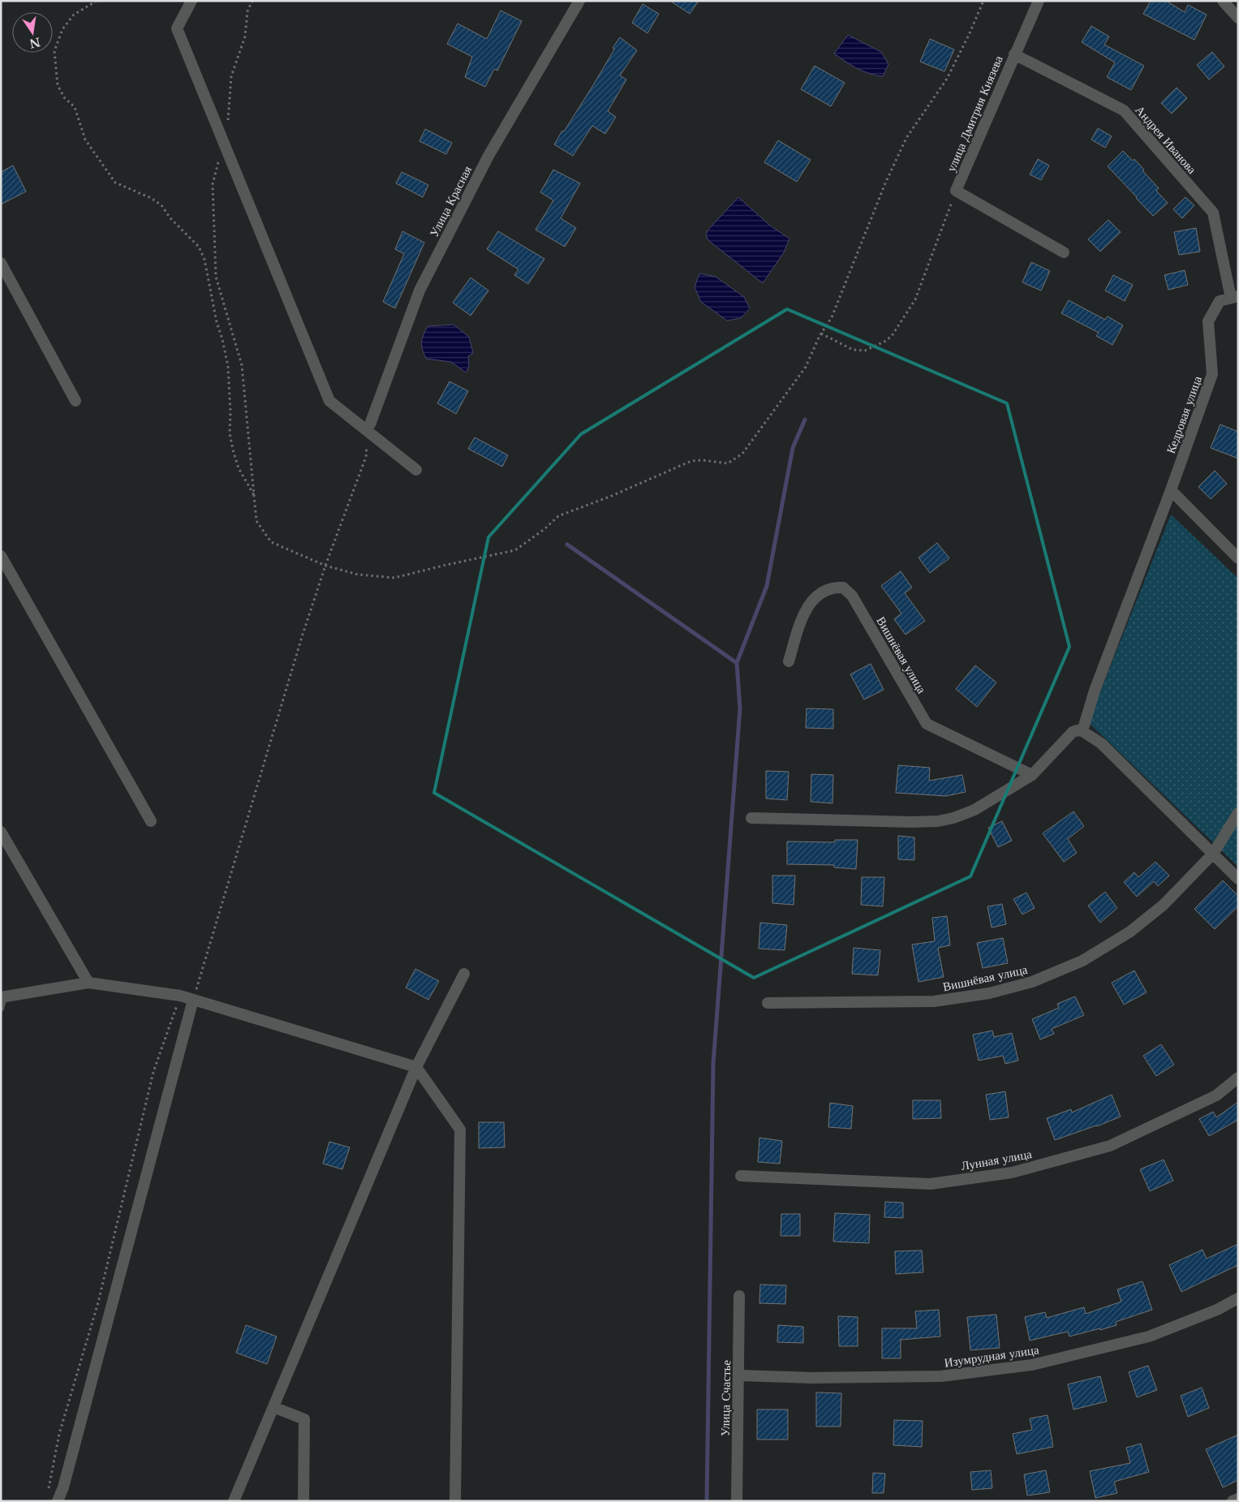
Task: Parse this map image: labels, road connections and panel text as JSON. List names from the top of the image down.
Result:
{
  "streets": {
    "street": [
      "улица Дмитрия Князева",
      "Андрея Иванова",
      "Улица Красная",
      "Кедровая улица",
      "Вишнёвая улица",
      "Лунная улица",
      "Изумрудная улица",
      "Улица Счастье"
    ]
  },
  "crossings": [
    ["улица Дмитрия Князева", "Андрея Иванова"],
    ["Андрея Иванова", "Кедровая улица"],
    ["Изумрудная улица", "Улица Счастье"]
  ],
  "north": "bottom"
}
